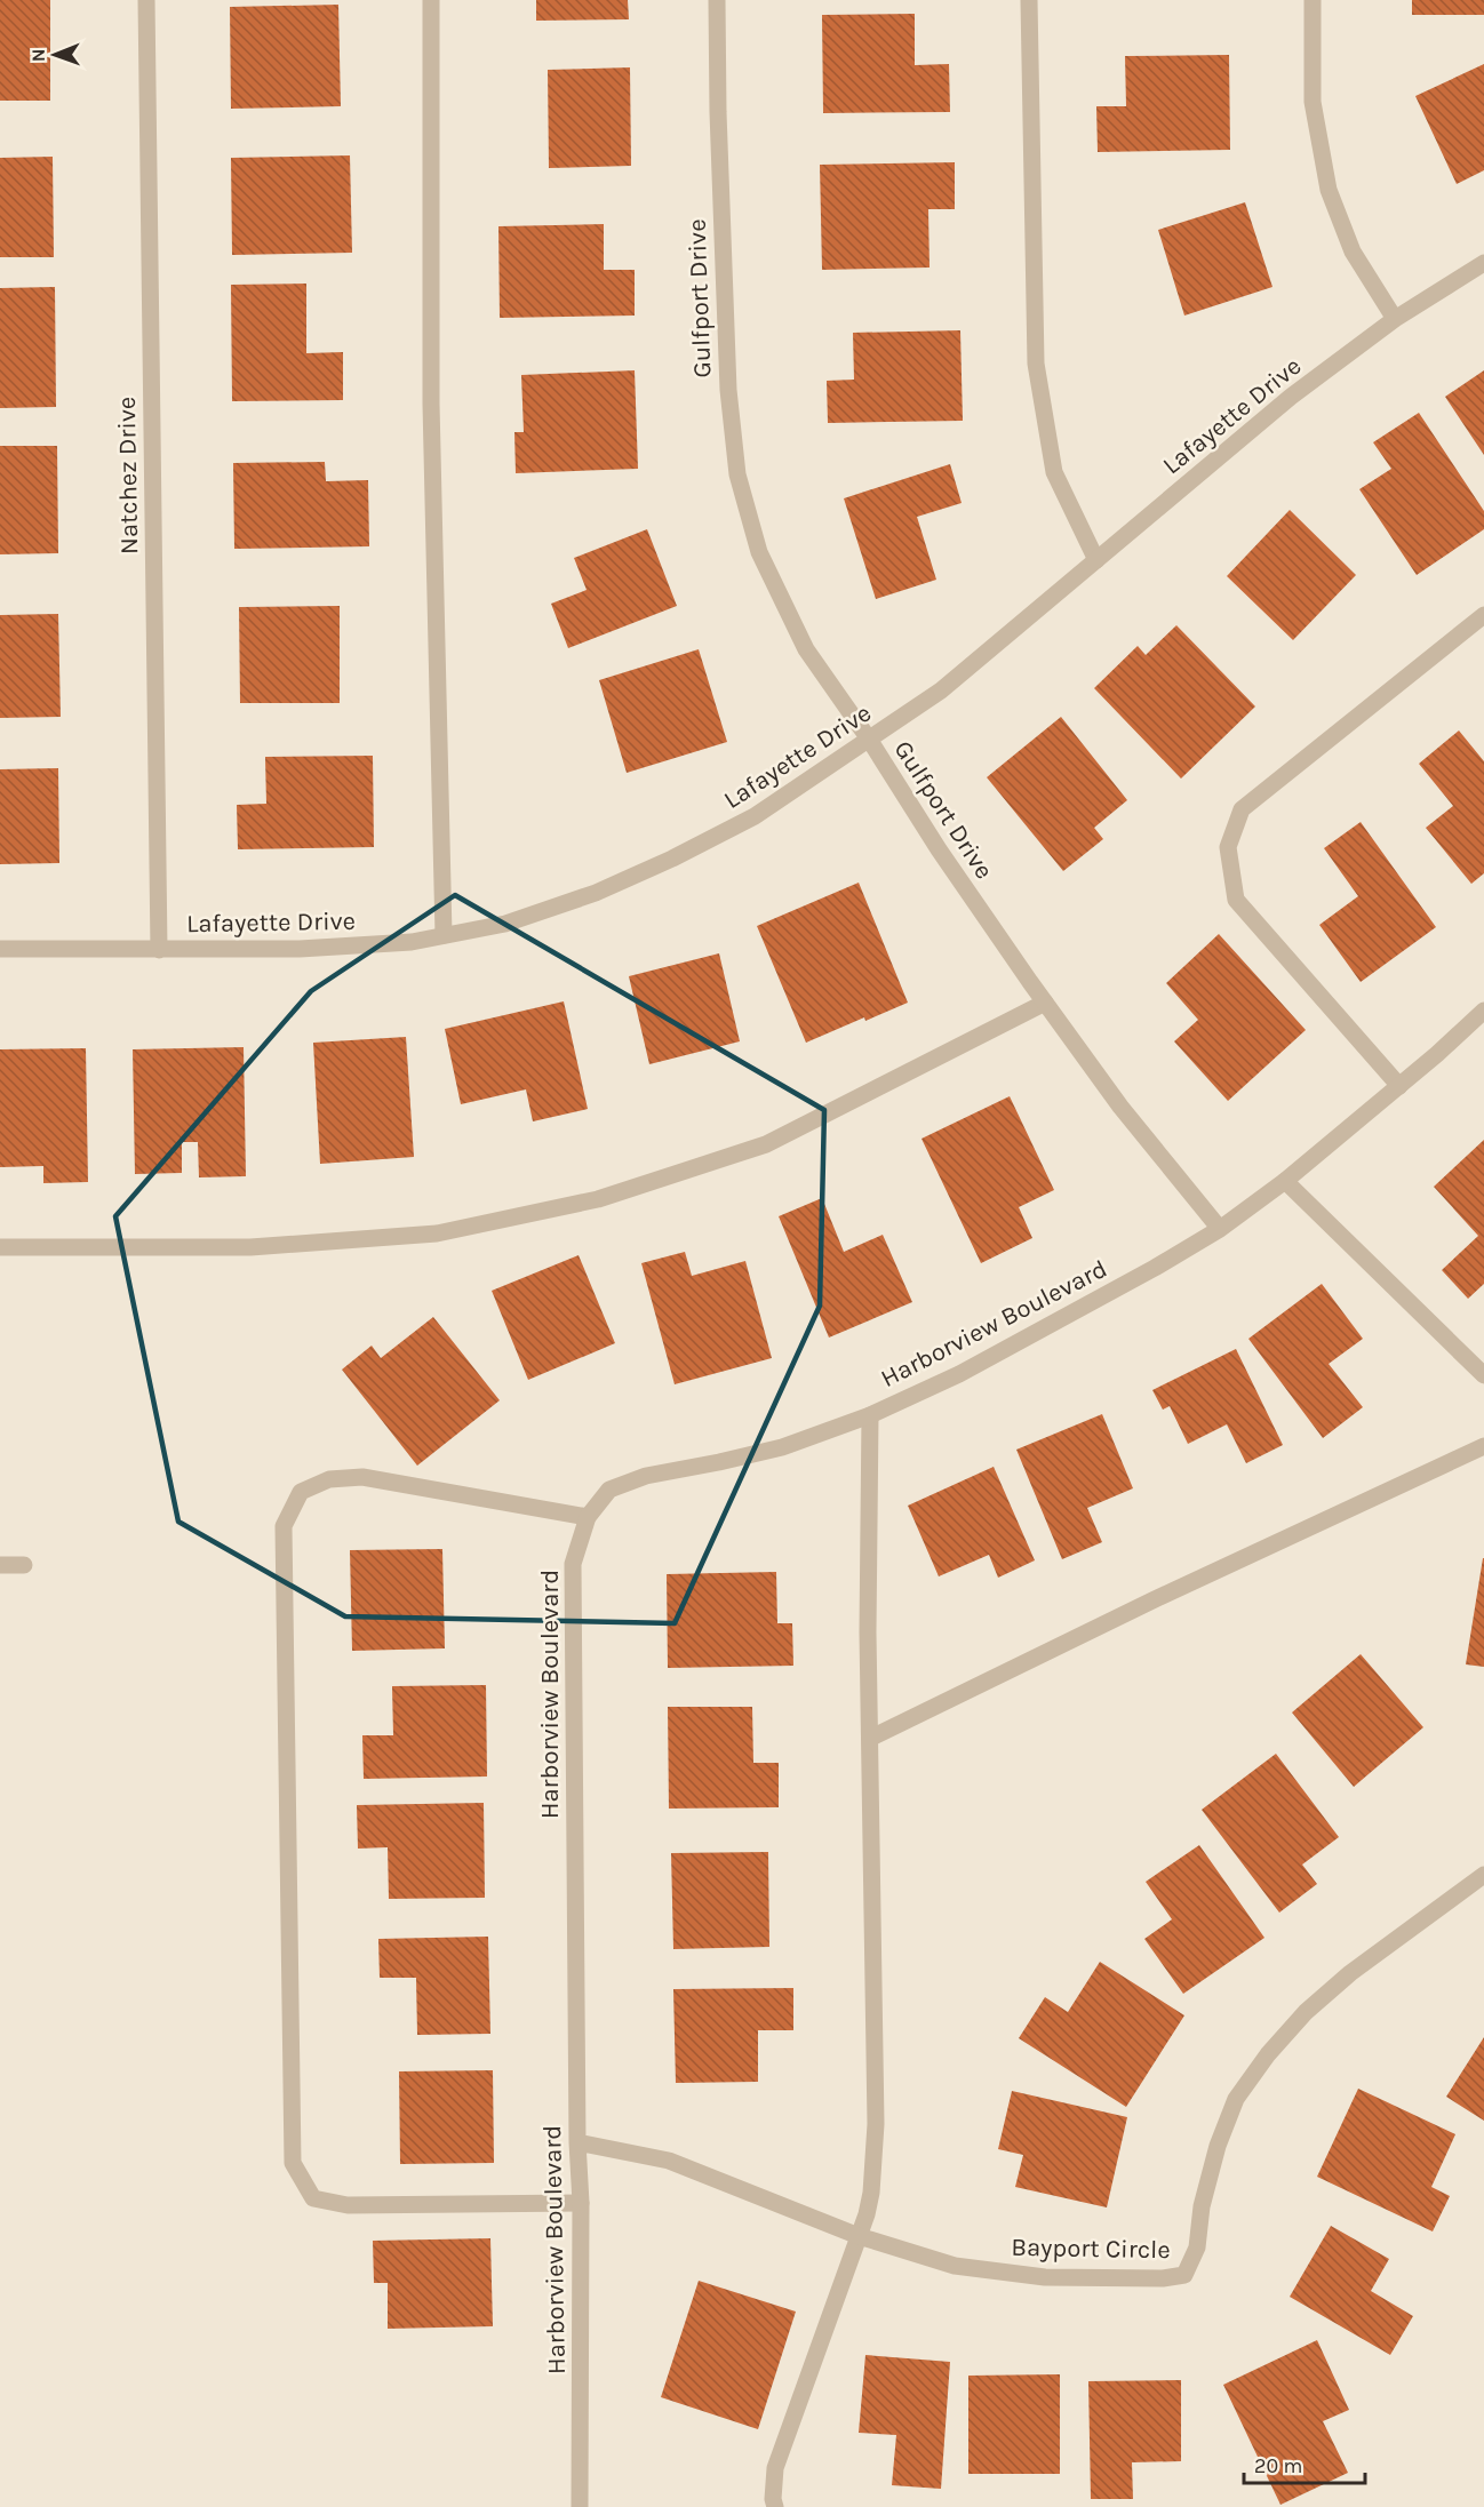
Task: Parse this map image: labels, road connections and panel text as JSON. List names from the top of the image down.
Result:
{
  "streets": {
    "street": [
      "Gulfport Drive",
      "Lafayette Drive",
      "Natchez Drive",
      "Harborview Boulevard",
      "Bayport Circle"
    ]
  },
  "crossings": [
    ["Gulfport Drive", "Lafayette Drive"],
    ["Gulfport Drive", "Harborview Boulevard"],
    ["Lafayette Drive", "Natchez Drive"],
    ["Harborview Boulevard", "Bayport Circle"]
  ],
  "scale_bar": "20 m",
  "north": "left"
}
